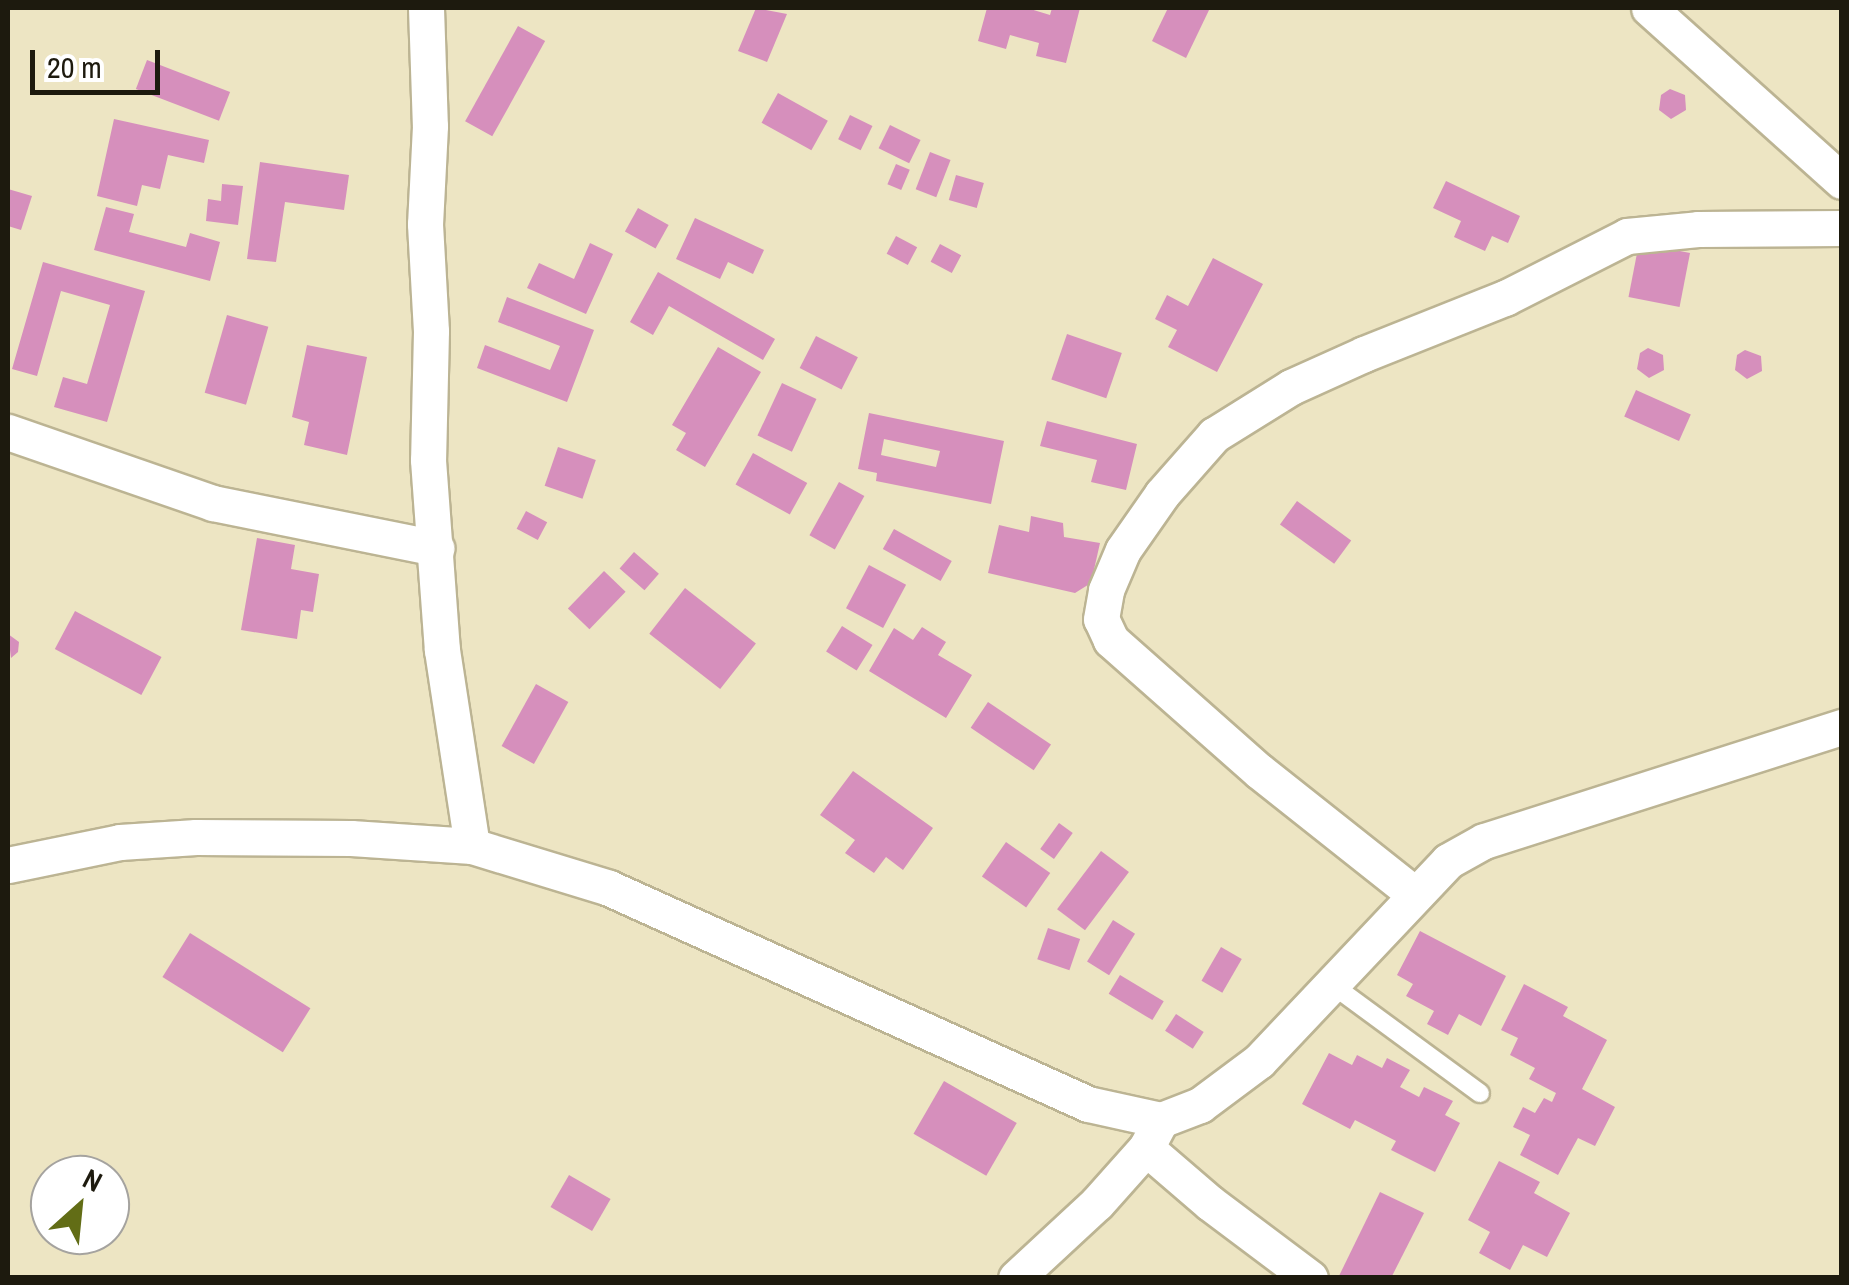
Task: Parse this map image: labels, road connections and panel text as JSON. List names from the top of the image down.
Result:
{
  "scale_bar": "20 m",
  "north": "top right"
}
